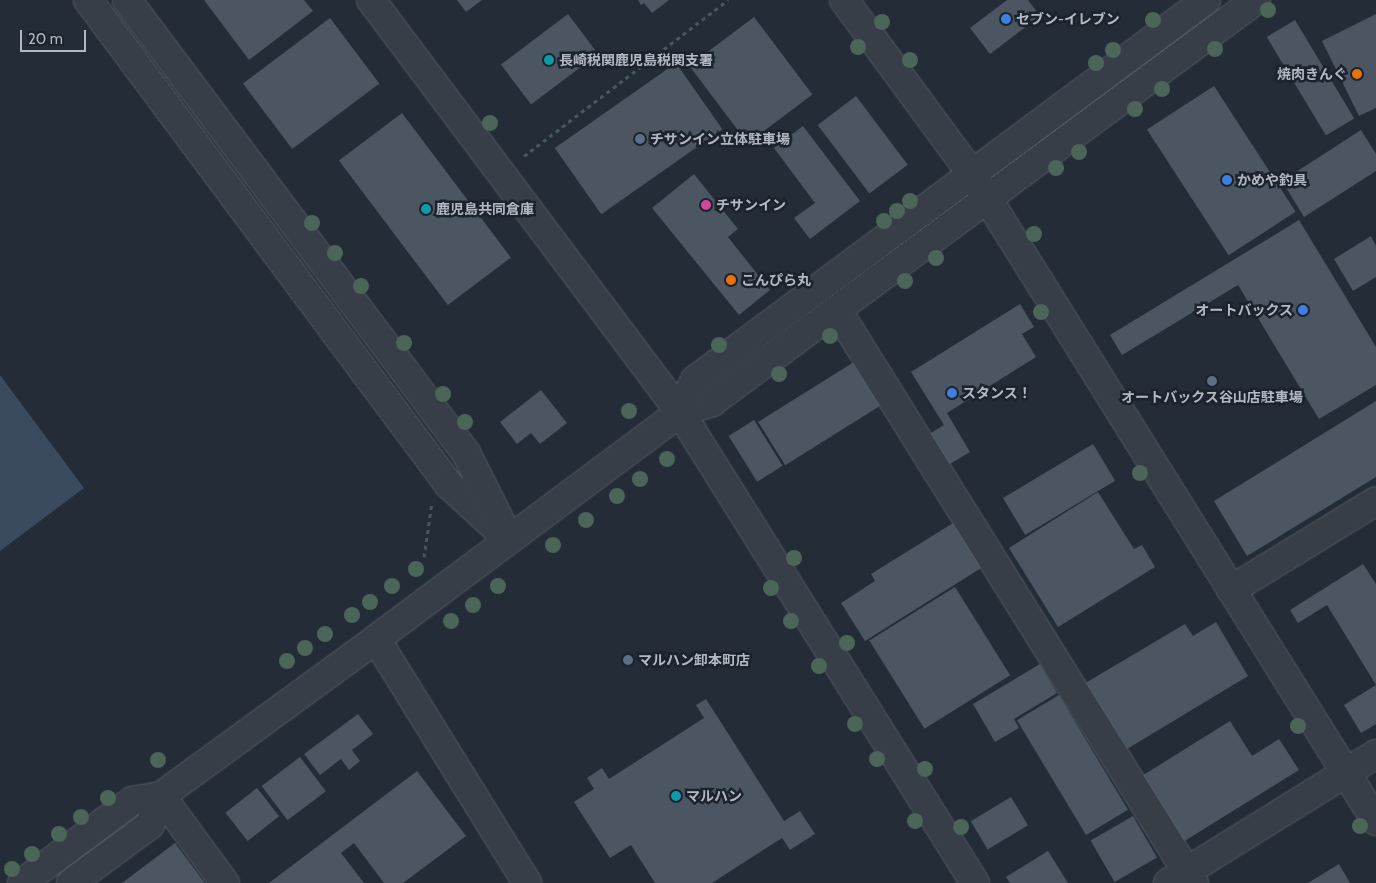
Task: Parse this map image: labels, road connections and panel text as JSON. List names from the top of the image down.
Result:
{
  "places": [
    "セブン-イレブン",
    "長崎税関鹿児島税関支署",
    "焼肉きんぐ",
    "チサンイン立体駐車場",
    "かめや釣具",
    "チサンイン",
    "鹿児島共同倉庫",
    "こんぴら丸",
    "オートバックス",
    "オートバックス谷山店駐車場",
    "スタンス！",
    "マルハン卸本町店",
    "マルハン"
  ],
  "scale_bar": "20 m"
}
